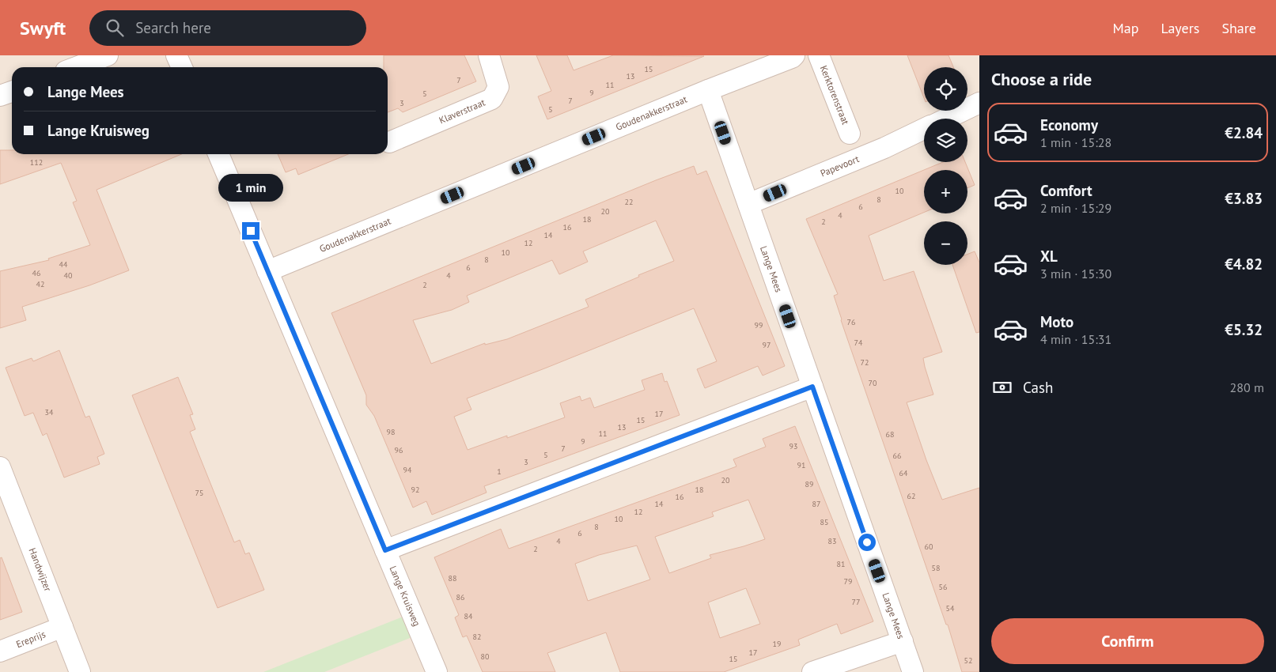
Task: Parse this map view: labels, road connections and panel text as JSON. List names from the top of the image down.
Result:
{
  "streets": {
    "street": [
      "Kerktorenstraat",
      "Klaverstraat",
      "Goudenakkerstraat",
      "Papevoort",
      "Lange Mees",
      "Handwijzer",
      "Lange Kruisweg",
      "Ereprijs"
    ]
  },
  "crossings": [
    ["Goudenakkerstraat", "Lange Mees"],
    ["Goudenakkerstraat", "Lange Kruisweg"],
    ["Papevoort", "Lange Mees"],
    ["Handwijzer", "Ereprijs"]
  ],
  "house_numbers": [
    "15",
    "13",
    "7",
    "11",
    "9",
    "5",
    "7",
    "3",
    "5",
    "112",
    "10",
    "8",
    "22",
    "6",
    "20",
    "4",
    "18",
    "2",
    "16",
    "14",
    "12",
    "10",
    "8",
    "44",
    "6",
    "46",
    "40",
    "4",
    "42",
    "2",
    "76",
    "99",
    "74",
    "97",
    "72",
    "70",
    "34",
    "17",
    "15",
    "13",
    "98",
    "11",
    "68",
    "9",
    "93",
    "7",
    "96",
    "5",
    "66",
    "3",
    "91",
    "94",
    "1",
    "64",
    "20",
    "89",
    "92",
    "18",
    "75",
    "62",
    "16",
    "14",
    "87",
    "12",
    "10",
    "85",
    "8",
    "6",
    "4",
    "83",
    "60",
    "2",
    "81",
    "58",
    "88",
    "79",
    "56",
    "86",
    "77",
    "54",
    "84",
    "82",
    "19",
    "17",
    "80",
    "15",
    "52"
  ],
  "page": {
    "header": "Swyft",
    "search": "Search here",
    "nav": ["Map", "Layers", "Share"],
    "heading": "Choose a ride",
    "map_buttons": ["+", "−"],
    "banner": ["Lange Mees", "Lange Kruisweg"],
    "list": [
      {
        "name": "Economy",
        "note": "1 min · 15:28",
        "value": "€2.84"
      },
      {
        "name": "Comfort",
        "note": "2 min · 15:29",
        "value": "€3.83"
      },
      {
        "name": "XL",
        "note": "3 min · 15:30",
        "value": "€4.82"
      },
      {
        "name": "Moto",
        "note": "4 min · 15:31",
        "value": "€5.32"
      }
    ],
    "bubble": "1 min",
    "pay": ["Cash", "280 m"],
    "buttons": "Confirm"
  }
}
